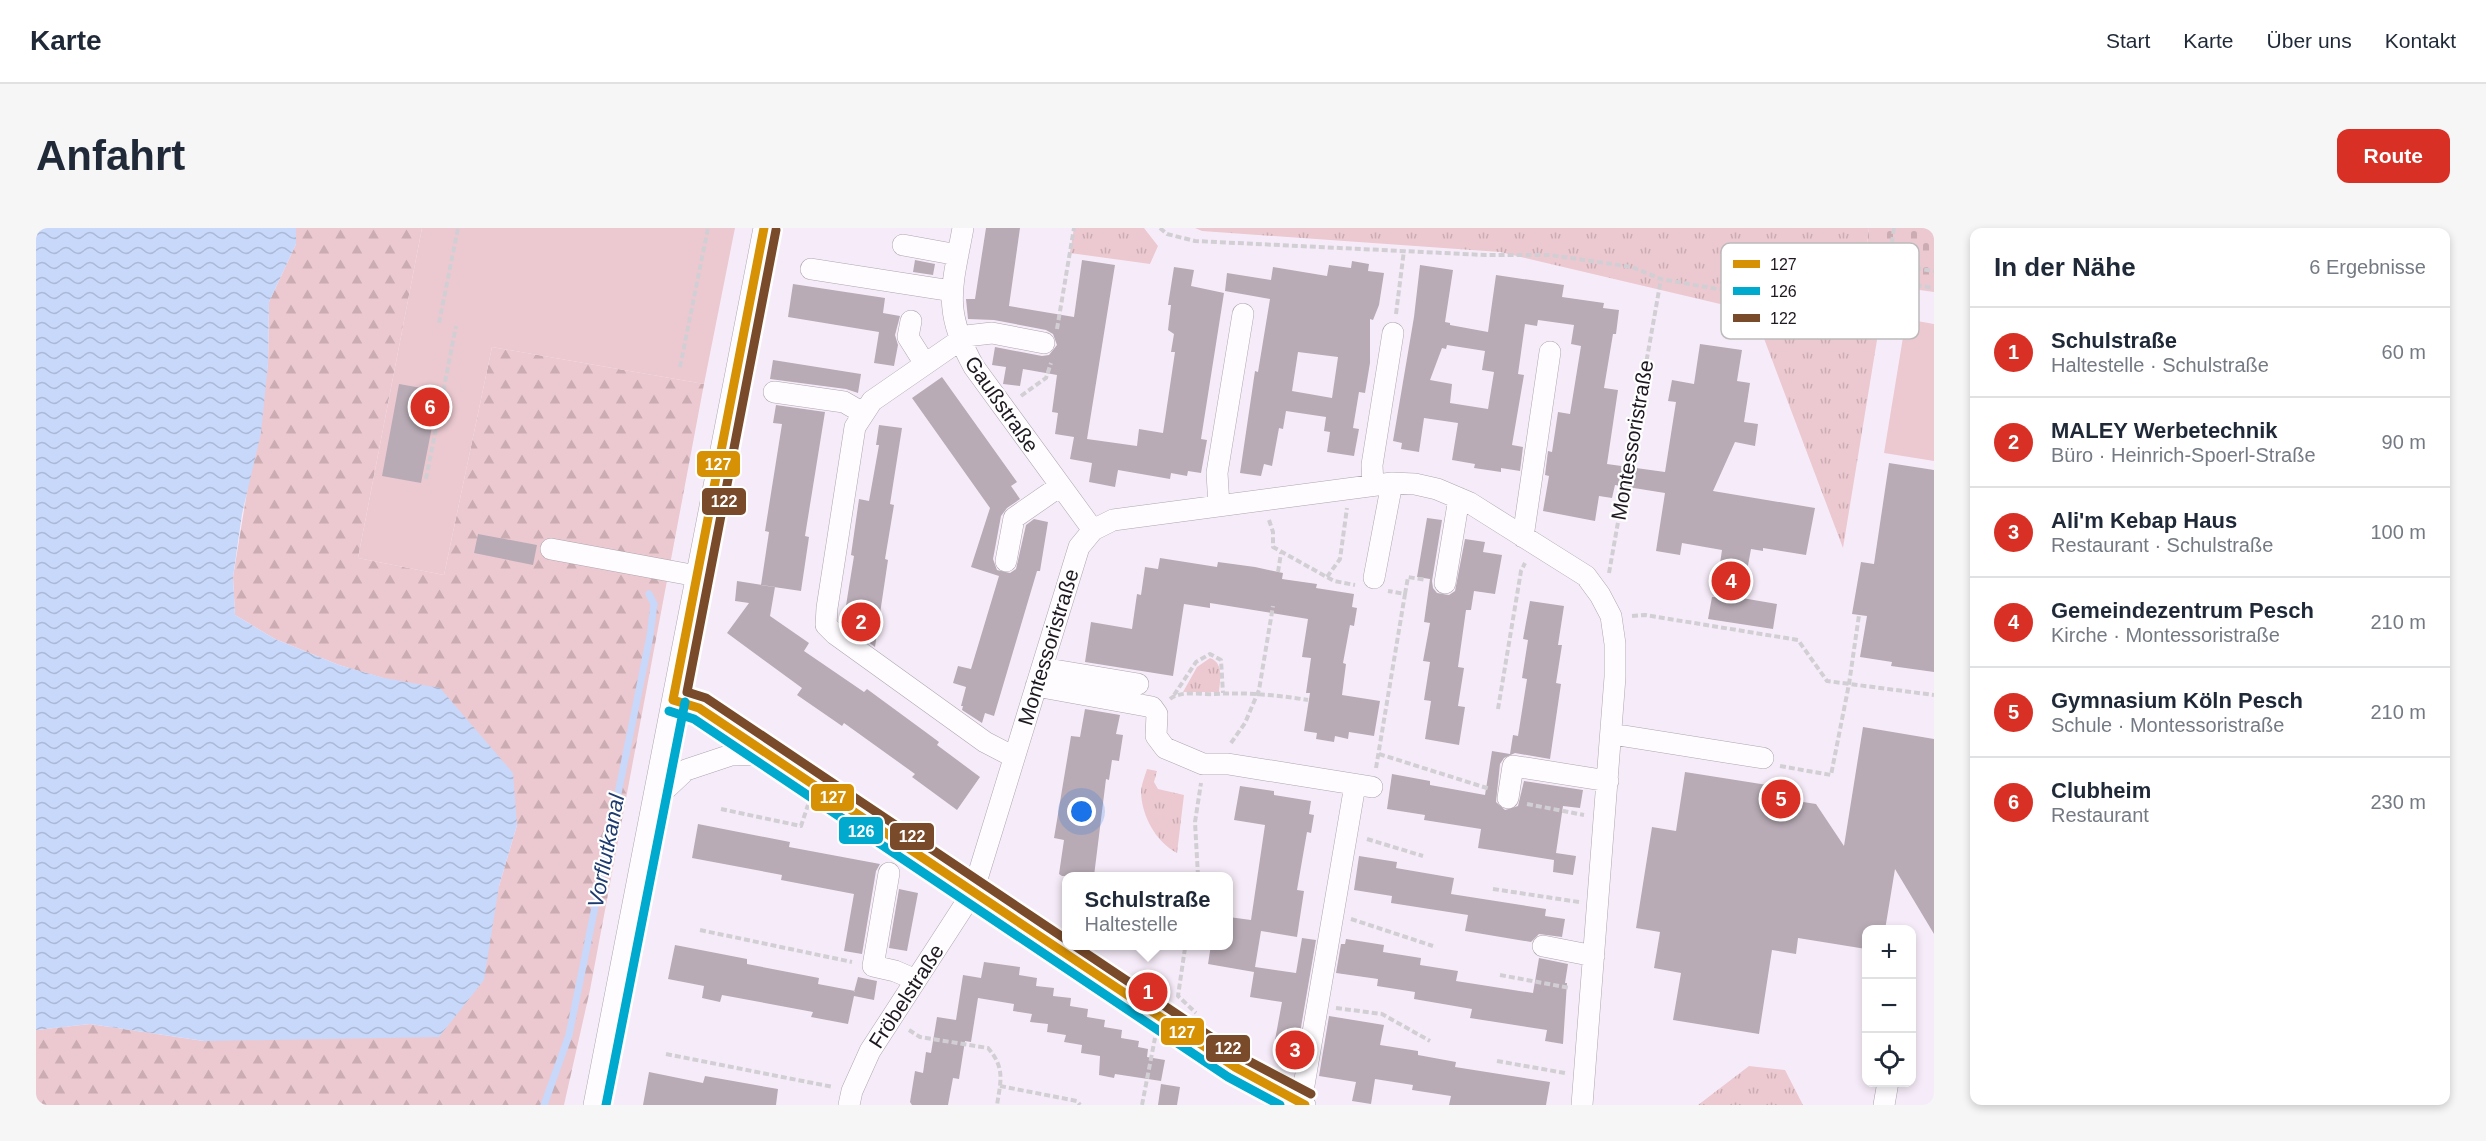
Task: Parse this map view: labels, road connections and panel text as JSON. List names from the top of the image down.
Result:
{
  "streets": {
    "street": ["Gaußstraße", "Montessoristraße", "Fröbelstraße"]
  },
  "crossings": [
    ["Gaußstraße", "Montessoristraße"],
    ["Montessoristraße", "Fröbelstraße"]
  ],
  "water": ["Vorflutkanal"],
  "lines": ["transit line 127", "transit line 122", "transit line 126"],
  "legend": ["127", "126", "122"],
  "page": {
    "header": "Karte",
    "nav": [
      "Start",
      "Karte",
      "Über uns",
      "Kontakt"
    ],
    "buttons": "Route",
    "title": "Anfahrt",
    "heading": ["In der Nähe", "6 Ergebnisse"],
    "list": [
      {
        "mark": "1",
        "name": "Schulstraße",
        "note": "Haltestelle · Schulstraße",
        "value": "60 m"
      },
      {
        "mark": "2",
        "name": "MALEY Werbetechnik",
        "note": "Büro · Heinrich-Spoerl-Straße",
        "value": "90 m"
      },
      {
        "mark": "3",
        "name": "Ali'm Kebap Haus",
        "note": "Restaurant · Schulstraße",
        "value": "100 m"
      },
      {
        "mark": "4",
        "name": "Gemeindezentrum Pesch",
        "note": "Kirche · Montessoristraße",
        "value": "210 m"
      },
      {
        "mark": "5",
        "name": "Gymnasium Köln Pesch",
        "note": "Schule · Montessoristraße",
        "value": "210 m"
      },
      {
        "mark": "6",
        "name": "Clubheim",
        "note": "Restaurant",
        "value": "230 m"
      }
    ],
    "pins": [
      "6",
      "4",
      "2",
      "5",
      "1",
      "3"
    ],
    "popup": ["Schulstraße", "Haltestelle"],
    "map_buttons": ["+", "−"]
  }
}
